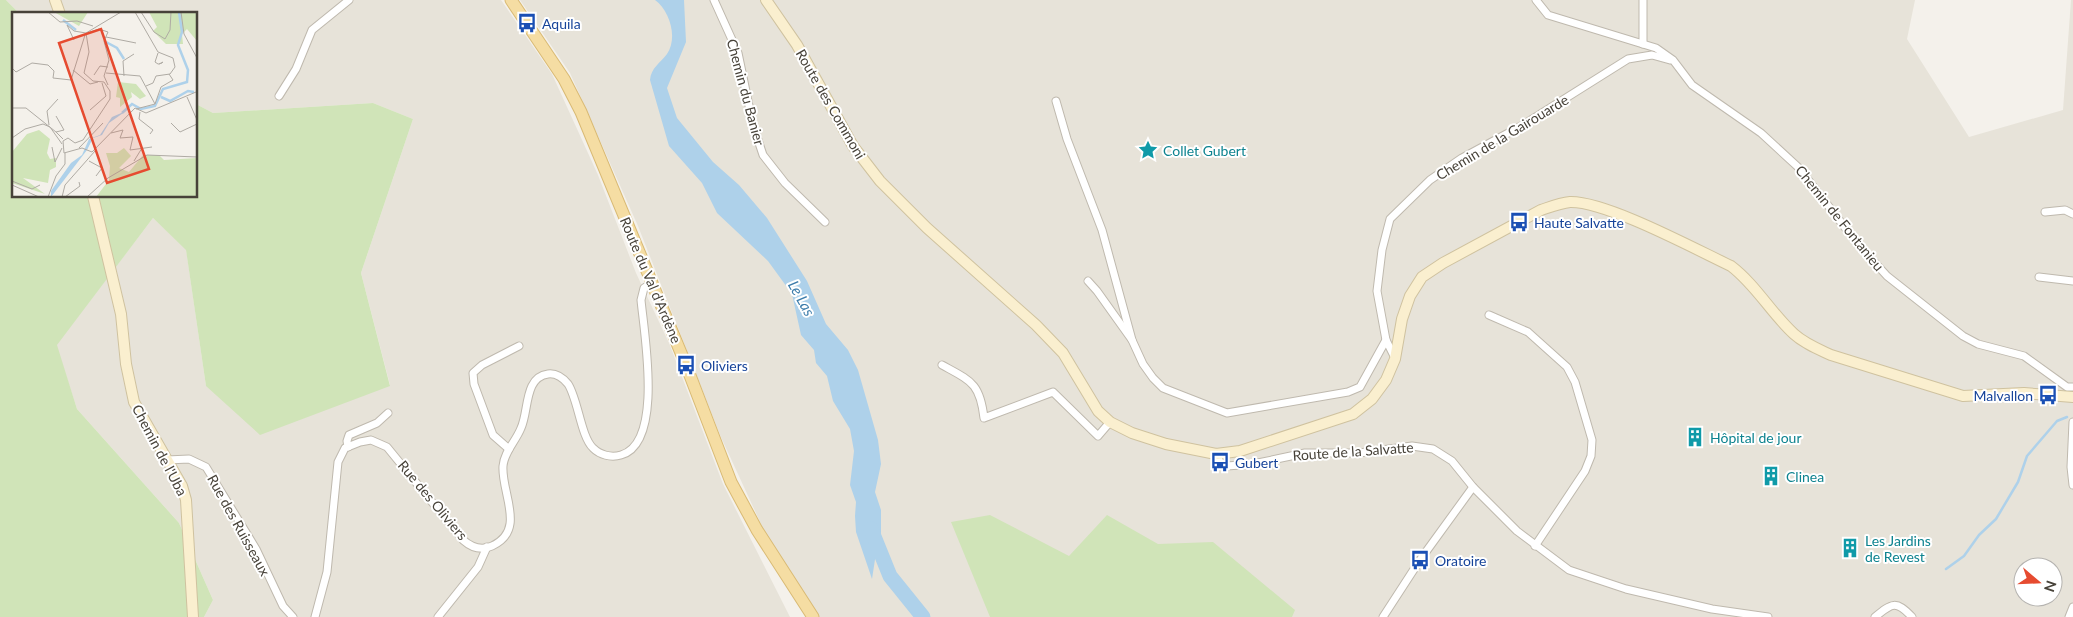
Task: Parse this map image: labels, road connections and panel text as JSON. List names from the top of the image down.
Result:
{
  "streets": {
    "main road": ["Route du Val d'Ardène"],
    "street": [
      "Chemin du Banier",
      "Route des Commoni",
      "Chemin de la Gairouarde",
      "Chemin de Fontanieu",
      "Chemin de l'Uba",
      "Route de la Salvatte",
      "Rue des Oliviers",
      "Rue des Ruisseaux"
    ]
  },
  "crossings": [
    ["Chemin de la Gairouarde", "Chemin de Fontanieu"],
    ["Chemin de l'Uba", "Rue des Ruisseaux"]
  ],
  "water": ["Le Las"],
  "places": {
    "bus stop": [
      "Aquila",
      "Haute Salvatte",
      "Oliviers",
      "Malvallon",
      "Gubert",
      "Oratoire"
    ],
    "place": ["Collet Gubert"],
    "building": ["Hôpital de jour", "Clinea", "Les Jardins de Revest"]
  },
  "north": "right"
}
